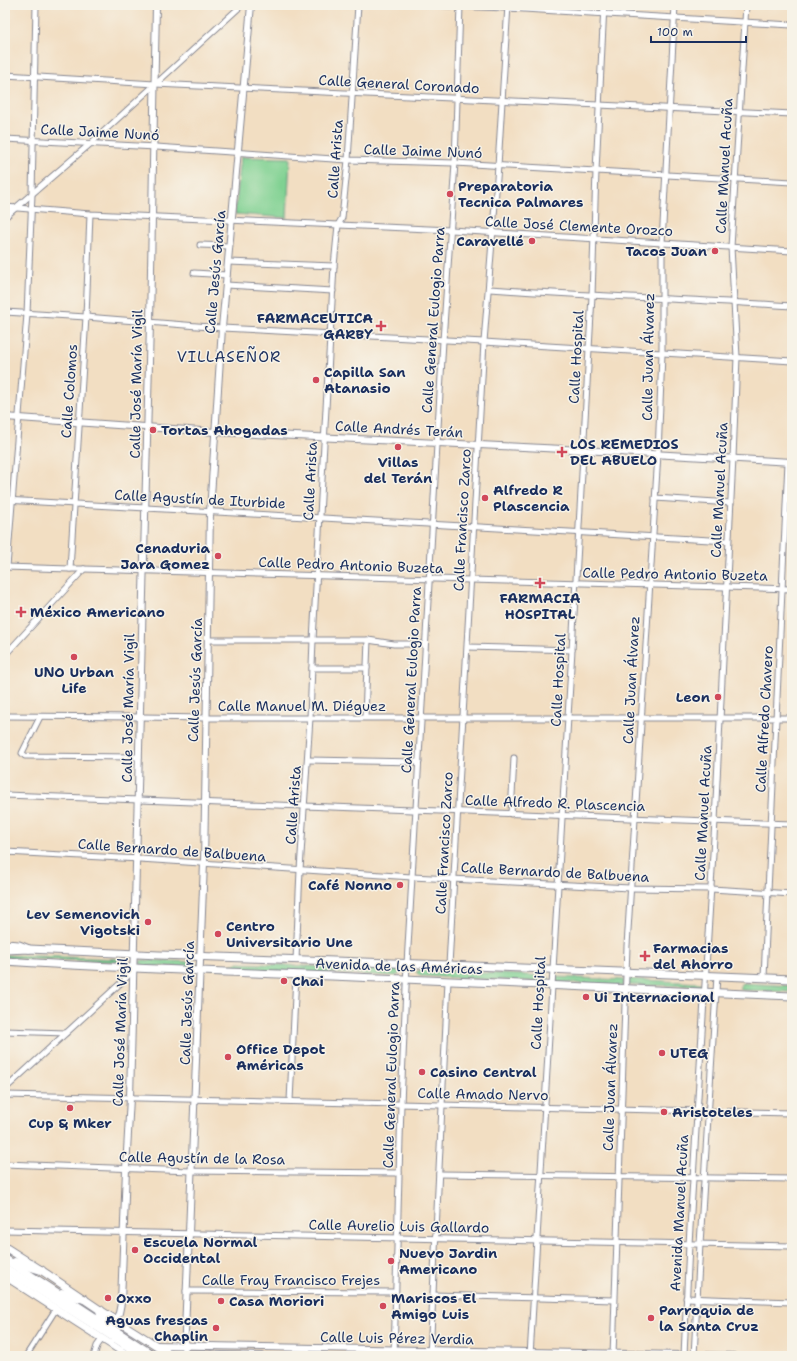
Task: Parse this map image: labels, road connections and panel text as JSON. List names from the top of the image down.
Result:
{
  "streets": {
    "main road": ["Avenida de las Américas"],
    "street": [
      "Calle General Coronado",
      "Calle Jaime Nunó",
      "Calle Arista",
      "Calle Manuel Acuña",
      "Calle José Clemente Orozco",
      "Calle Jesús García",
      "Calle General Eulogio Parra",
      "Calle Hospital",
      "Calle Juan Álvarez",
      "Calle José María Vigil",
      "Calle Colomos",
      "Calle Andrés Terán",
      "Calle Agustín de Iturbide",
      "Calle Francisco Zarco",
      "Calle Pedro Antonio Buzeta",
      "Calle Manuel M. Diéguez",
      "Calle Alfredo Chavero",
      "Calle Alfredo R. Plascencia",
      "Calle Bernardo de Balbuena",
      "Calle Amado Nervo",
      "Calle Agustín de la Rosa",
      "Avenida Manuel Acuña",
      "Calle Aurelio Luis Gallardo",
      "Calle Fray Francisco Frejes",
      "Calle Luis Pérez Verdia"
    ]
  },
  "crossings": [
    ["Calle General Coronado", "Calle Arista"],
    ["Calle General Coronado", "Calle Manuel Acuña"],
    ["Calle General Coronado", "Calle Jesús García"],
    ["Calle General Coronado", "Calle General Eulogio Parra"],
    ["Calle General Coronado", "Calle Hospital"],
    ["Calle General Coronado", "Calle Juan Álvarez"],
    ["Calle General Coronado", "Calle José María Vigil"],
    ["Calle General Coronado", "Calle Francisco Zarco"],
    ["Calle Jaime Nunó", "Calle Arista"],
    ["Calle Jaime Nunó", "Calle Manuel Acuña"],
    ["Calle Jaime Nunó", "Calle Jesús García"],
    ["Calle Jaime Nunó", "Calle General Eulogio Parra"],
    ["Calle Jaime Nunó", "Calle Hospital"],
    ["Calle Jaime Nunó", "Calle Juan Álvarez"],
    ["Calle Jaime Nunó", "Calle José María Vigil"],
    ["Calle Jaime Nunó", "Calle Francisco Zarco"],
    ["Calle Arista", "Calle José Clemente Orozco"],
    ["Calle Arista", "Calle Andrés Terán"],
    ["Calle Arista", "Calle Agustín de Iturbide"],
    ["Calle Arista", "Calle Pedro Antonio Buzeta"],
    ["Calle Arista", "Calle Manuel M. Diéguez"],
    ["Calle Arista", "Calle Alfredo R. Plascencia"],
    ["Calle Arista", "Calle Bernardo de Balbuena"],
    ["Calle Arista", "Avenida de las Américas"],
    ["Calle Manuel Acuña", "Calle José Clemente Orozco"],
    ["Calle Manuel Acuña", "Calle Andrés Terán"],
    ["Calle Manuel Acuña", "Calle Agustín de Iturbide"],
    ["Calle Manuel Acuña", "Calle Pedro Antonio Buzeta"],
    ["Calle Manuel Acuña", "Calle Manuel M. Diéguez"],
    ["Calle Manuel Acuña", "Calle Alfredo R. Plascencia"],
    ["Calle Manuel Acuña", "Calle Bernardo de Balbuena"],
    ["Calle Manuel Acuña", "Avenida de las Américas"],
    ["Calle Manuel Acuña", "Avenida Manuel Acuña"],
    ["Calle José Clemente Orozco", "Calle Jesús García"],
    ["Calle José Clemente Orozco", "Calle General Eulogio Parra"],
    ["Calle José Clemente Orozco", "Calle Hospital"],
    ["Calle José Clemente Orozco", "Calle Juan Álvarez"],
    ["Calle José Clemente Orozco", "Calle José María Vigil"],
    ["Calle José Clemente Orozco", "Calle Colomos"],
    ["Calle José Clemente Orozco", "Calle Francisco Zarco"],
    ["Calle Jesús García", "Calle Andrés Terán"],
    ["Calle Jesús García", "Calle Agustín de Iturbide"],
    ["Calle Jesús García", "Calle Pedro Antonio Buzeta"],
    ["Calle Jesús García", "Calle Manuel M. Diéguez"],
    ["Calle Jesús García", "Calle Alfredo R. Plascencia"],
    ["Calle Jesús García", "Calle Bernardo de Balbuena"],
    ["Calle Jesús García", "Avenida de las Américas"],
    ["Calle Jesús García", "Calle Amado Nervo"],
    ["Calle Jesús García", "Calle Agustín de la Rosa"],
    ["Calle Jesús García", "Calle Aurelio Luis Gallardo"],
    ["Calle Jesús García", "Calle Fray Francisco Frejes"],
    ["Calle Jesús García", "Calle Luis Pérez Verdia"],
    ["Calle General Eulogio Parra", "Calle Andrés Terán"],
    ["Calle General Eulogio Parra", "Calle Agustín de Iturbide"],
    ["Calle General Eulogio Parra", "Calle Pedro Antonio Buzeta"],
    ["Calle General Eulogio Parra", "Calle Manuel M. Diéguez"],
    ["Calle General Eulogio Parra", "Calle Alfredo R. Plascencia"],
    ["Calle General Eulogio Parra", "Calle Bernardo de Balbuena"],
    ["Calle General Eulogio Parra", "Avenida de las Américas"],
    ["Calle General Eulogio Parra", "Calle Amado Nervo"],
    ["Calle General Eulogio Parra", "Calle Agustín de la Rosa"],
    ["Calle General Eulogio Parra", "Calle Aurelio Luis Gallardo"],
    ["Calle General Eulogio Parra", "Calle Fray Francisco Frejes"],
    ["Calle General Eulogio Parra", "Calle Luis Pérez Verdia"],
    ["Calle Hospital", "Calle Andrés Terán"],
    ["Calle Hospital", "Calle Agustín de Iturbide"],
    ["Calle Hospital", "Calle Pedro Antonio Buzeta"],
    ["Calle Hospital", "Calle Manuel M. Diéguez"],
    ["Calle Hospital", "Calle Alfredo R. Plascencia"],
    ["Calle Hospital", "Calle Bernardo de Balbuena"],
    ["Calle Hospital", "Avenida de las Américas"],
    ["Calle Hospital", "Calle Amado Nervo"],
    ["Calle Hospital", "Calle Aurelio Luis Gallardo"],
    ["Calle Hospital", "Calle Luis Pérez Verdia"],
    ["Calle Juan Álvarez", "Calle Andrés Terán"],
    ["Calle Juan Álvarez", "Calle Agustín de Iturbide"],
    ["Calle Juan Álvarez", "Calle Pedro Antonio Buzeta"],
    ["Calle Juan Álvarez", "Calle Manuel M. Diéguez"],
    ["Calle Juan Álvarez", "Calle Alfredo R. Plascencia"],
    ["Calle Juan Álvarez", "Calle Bernardo de Balbuena"],
    ["Calle Juan Álvarez", "Avenida de las Américas"],
    ["Calle Juan Álvarez", "Calle Amado Nervo"],
    ["Calle Juan Álvarez", "Calle Aurelio Luis Gallardo"],
    ["Calle Juan Álvarez", "Calle Luis Pérez Verdia"],
    ["Calle José María Vigil", "Calle Andrés Terán"],
    ["Calle José María Vigil", "Calle Agustín de Iturbide"],
    ["Calle José María Vigil", "Calle Pedro Antonio Buzeta"],
    ["Calle José María Vigil", "Calle Manuel M. Diéguez"],
    ["Calle José María Vigil", "Calle Alfredo R. Plascencia"],
    ["Calle José María Vigil", "Calle Bernardo de Balbuena"],
    ["Calle José María Vigil", "Avenida de las Américas"],
    ["Calle José María Vigil", "Calle Amado Nervo"],
    ["Calle José María Vigil", "Calle Agustín de la Rosa"],
    ["Calle José María Vigil", "Calle Aurelio Luis Gallardo"],
    ["Calle Colomos", "Calle Andrés Terán"],
    ["Calle Colomos", "Calle Agustín de Iturbide"],
    ["Calle Colomos", "Calle Pedro Antonio Buzeta"],
    ["Calle Andrés Terán", "Calle Francisco Zarco"],
    ["Calle Andrés Terán", "Calle Alfredo Chavero"],
    ["Calle Agustín de Iturbide", "Calle Francisco Zarco"],
    ["Calle Francisco Zarco", "Calle Pedro Antonio Buzeta"],
    ["Calle Francisco Zarco", "Calle Manuel M. Diéguez"],
    ["Calle Francisco Zarco", "Calle Alfredo R. Plascencia"],
    ["Calle Francisco Zarco", "Calle Bernardo de Balbuena"],
    ["Calle Francisco Zarco", "Avenida de las Américas"],
    ["Calle Pedro Antonio Buzeta", "Calle Alfredo Chavero"],
    ["Calle Manuel M. Diéguez", "Calle Alfredo Chavero"],
    ["Calle Alfredo Chavero", "Calle Alfredo R. Plascencia"],
    ["Calle Alfredo Chavero", "Calle Bernardo de Balbuena"],
    ["Calle Alfredo Chavero", "Avenida de las Américas"],
    ["Avenida de las Américas", "Avenida Manuel Acuña"],
    ["Calle Amado Nervo", "Avenida Manuel Acuña"],
    ["Avenida Manuel Acuña", "Calle Aurelio Luis Gallardo"],
    ["Avenida Manuel Acuña", "Calle Luis Pérez Verdia"]
  ],
  "districts": ["VILLASEÑOR"],
  "places": {
    "other": [
      "Preparatoria Tecnica Palmares",
      "Caravellé",
      "Tacos Juan",
      "Capilla San Atanasio",
      "Tortas Ahogadas",
      "Villas del Terán",
      "Alfredo R Plascencia",
      "Cenaduria Jara Gomez",
      "UNO Urban Life",
      "Leon",
      "Café Nonno",
      "Lev Semenovich Vigotski",
      "Centro Universitario Une",
      "Chai",
      "Ui Internacional",
      "UTEG",
      "Office Depot Américas",
      "Casino Central",
      "Cup & Mker",
      "Aristoteles",
      "Escuela Normal Occidental",
      "Nuevo Jardin Americano",
      "Oxxo",
      "Casa Moriori",
      "Mariscos El Amigo Luis",
      "Parroquia de la Santa Cruz",
      "Aguas frescas Chaplin"
    ],
    "health": [
      "FARMACEUTICA GARBY",
      "LOS REMEDIOS DEL ABUELO",
      "FARMACIA HOSPITAL",
      "México Americano",
      "Farmacias del Ahorro"
    ]
  },
  "scale_bar": "100 m"
}
